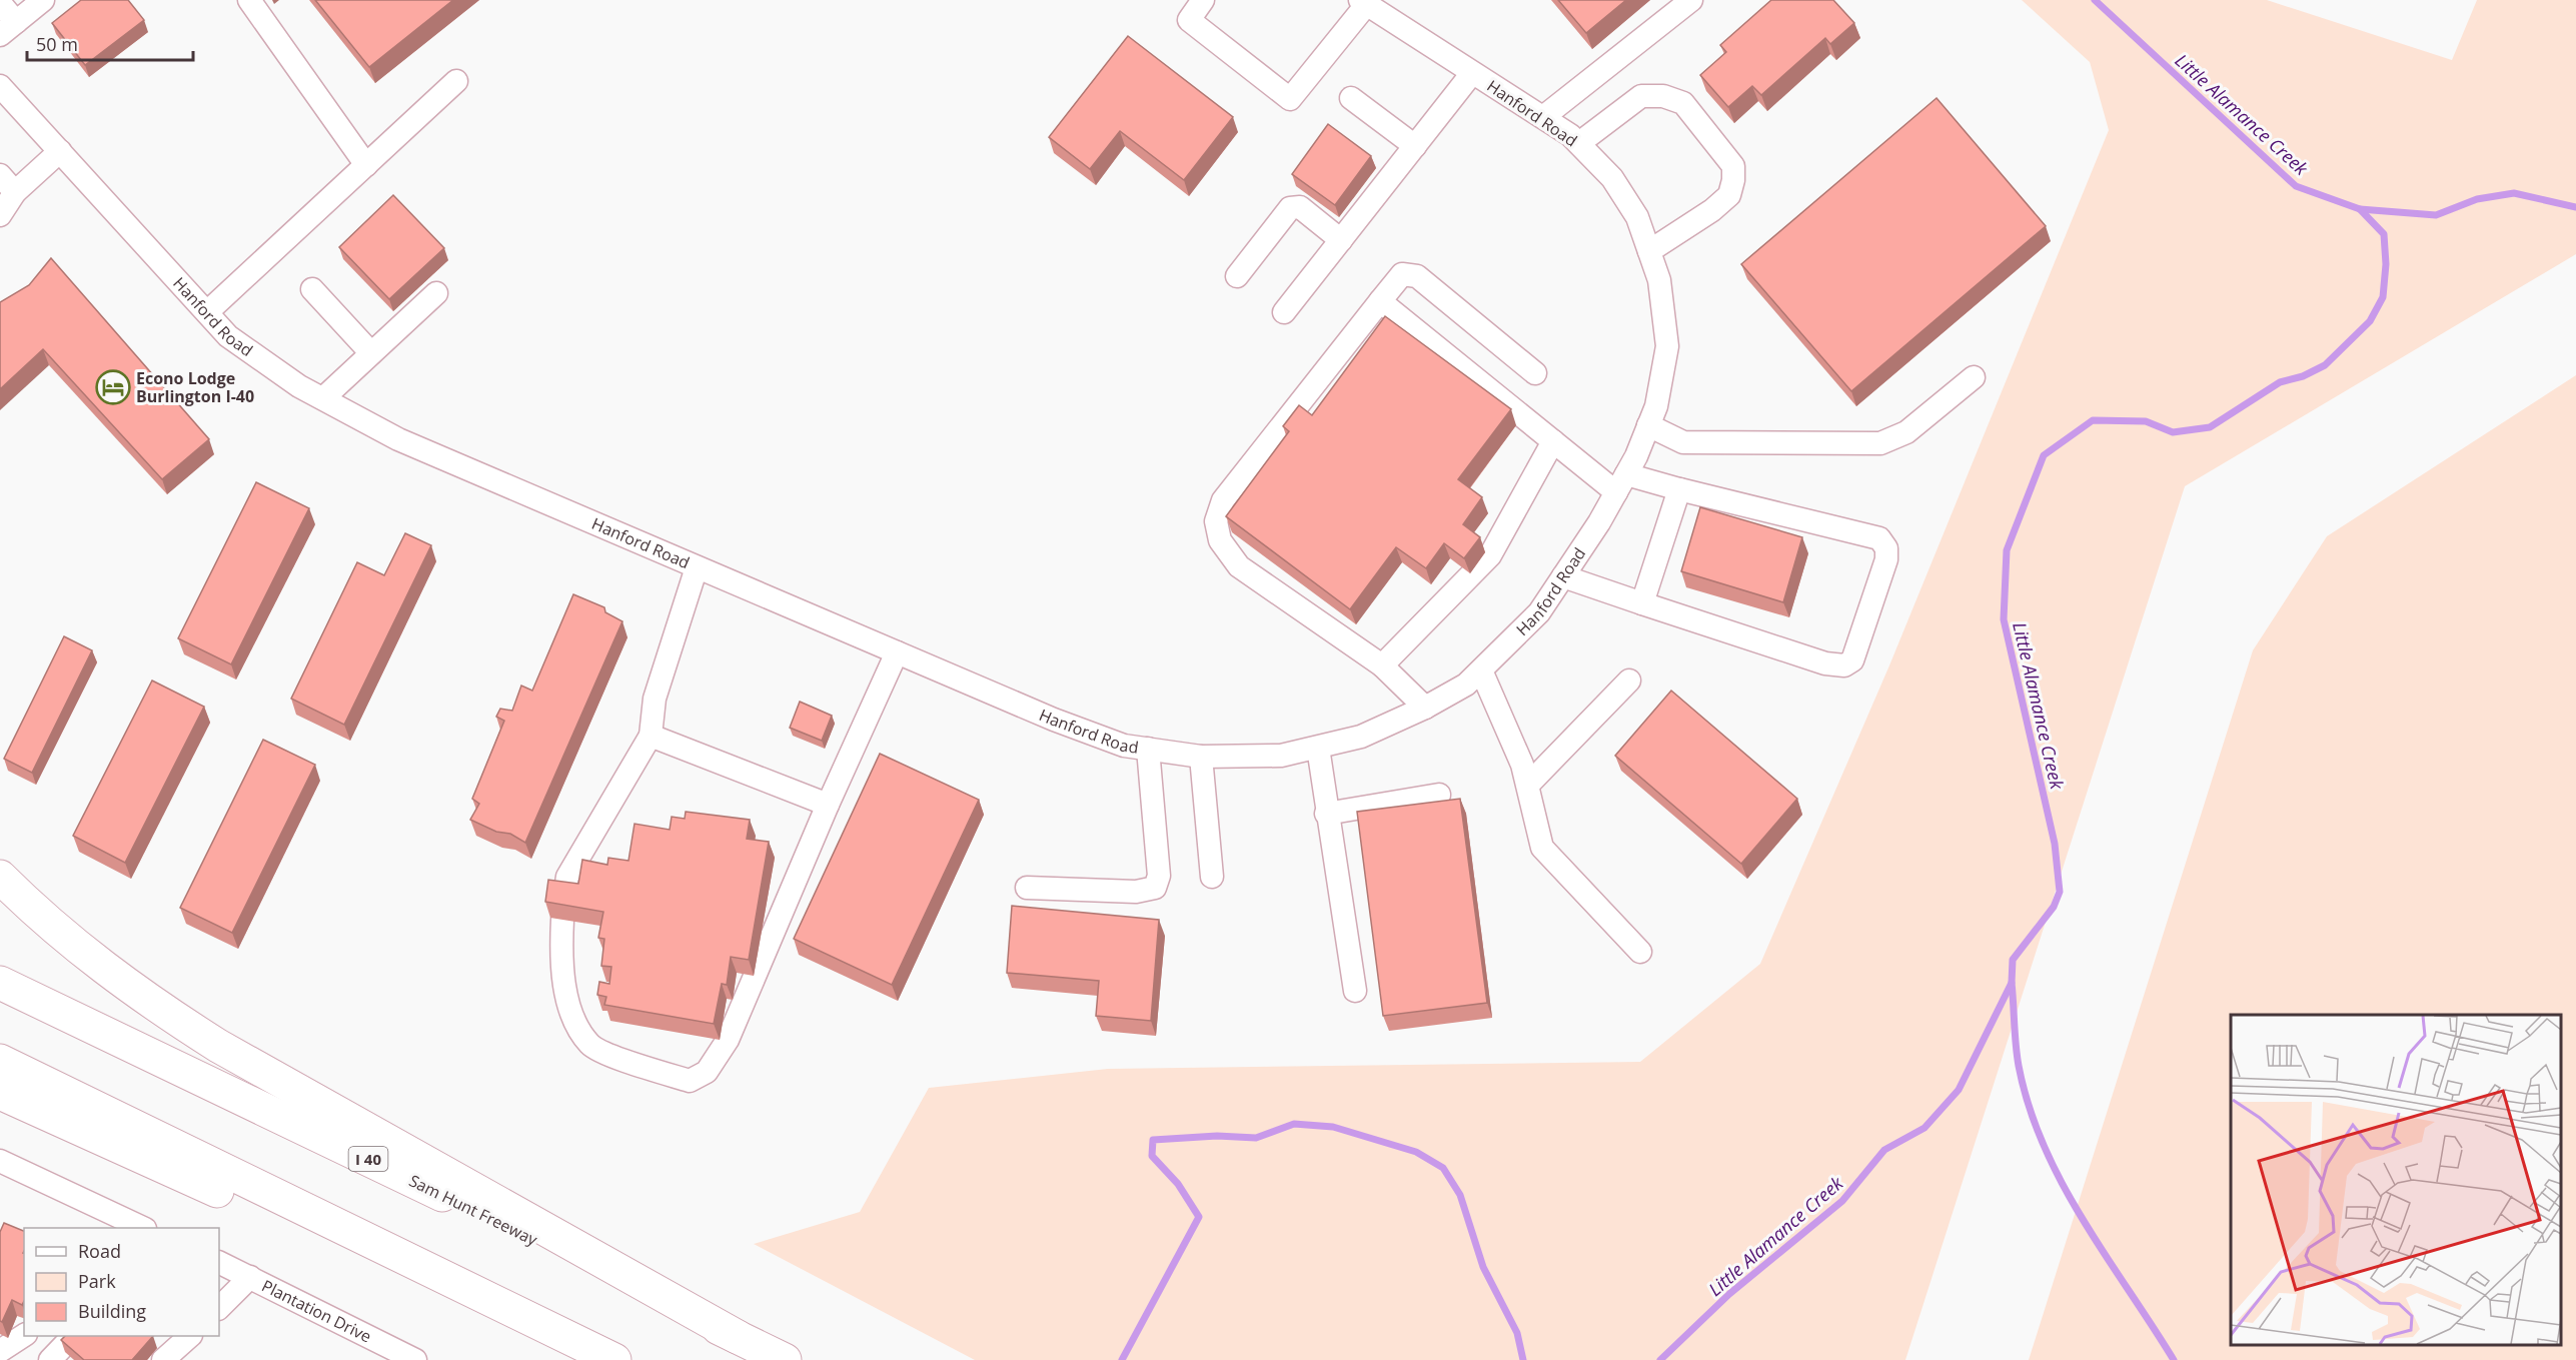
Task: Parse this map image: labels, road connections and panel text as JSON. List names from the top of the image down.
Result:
{
  "streets": {
    "highway": ["I 40", "Sam Hunt Freeway"],
    "street": ["Hanford Road", "Plantation Drive"]
  },
  "water": ["Little Alamance Creek"],
  "places": {
    "hotel": ["Econo Lodge Burlington I-40"]
  },
  "legend": ["Road", "Park", "Building"],
  "scale_bar": "50 m"
}
